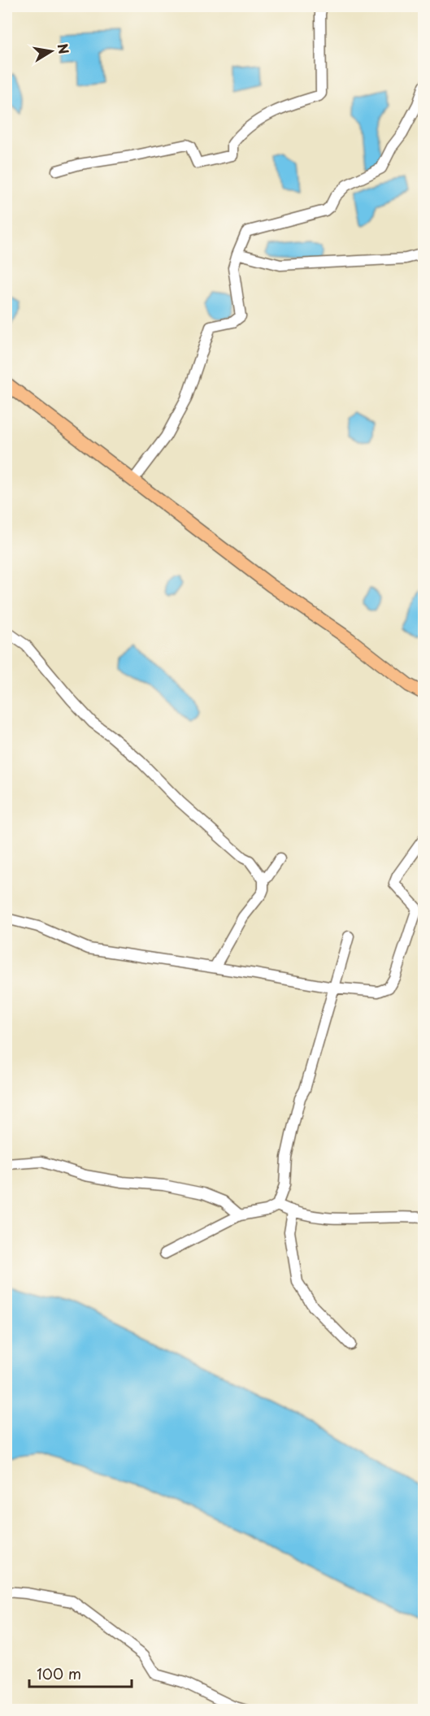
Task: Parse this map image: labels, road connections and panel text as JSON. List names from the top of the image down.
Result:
{
  "scale_bar": "100 m",
  "north": "right"
}
